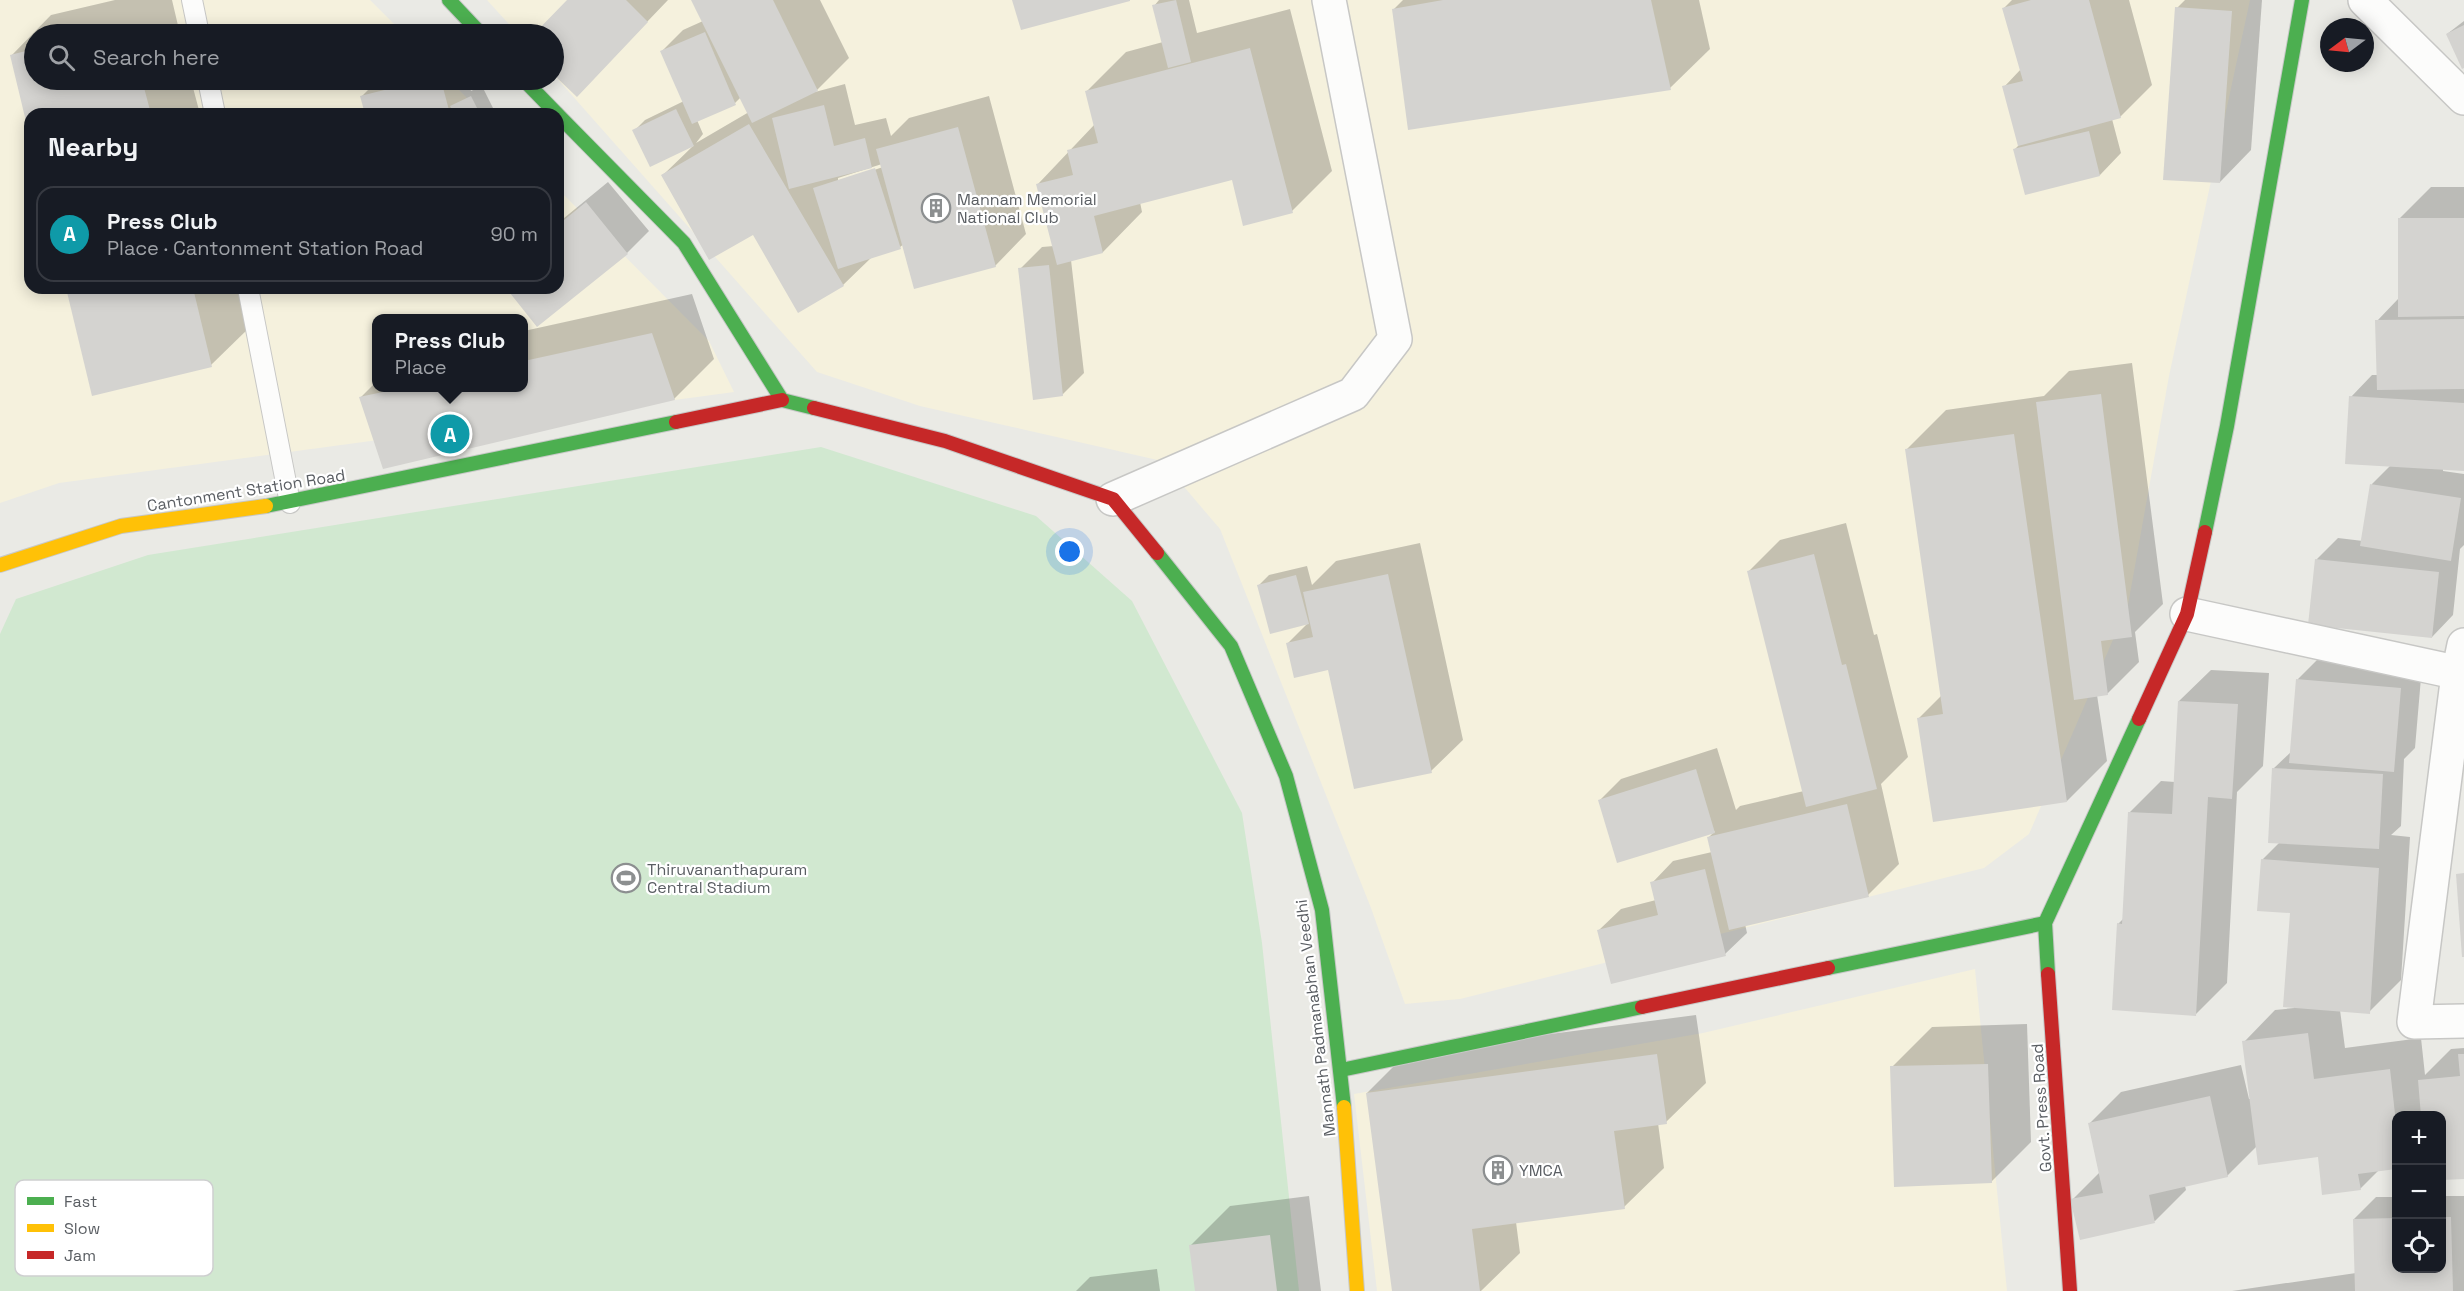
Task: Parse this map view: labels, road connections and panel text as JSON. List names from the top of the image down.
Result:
{
  "streets": {
    "street": ["Cantonment Station Road", "Mannath Padmanabhan Veedhi", "Govt. Press Road"]
  },
  "places": {
    "building": ["Mannam Memorial National Club", "YMCA"],
    "sports": ["Thiruvananthapuram Central Stadium"]
  },
  "legend": ["Fast", "Slow", "Jam"],
  "north": "left",
  "page": {
    "search": "Search here",
    "heading": "Nearby",
    "list": [
      {
        "mark": "A",
        "name": "Press Club",
        "note": "Place · Cantonment Station Road",
        "value": "90 m"
      }
    ],
    "popup": ["Press Club", "Place"],
    "pins": "A",
    "map_buttons": ["+", "−"]
  }
}
